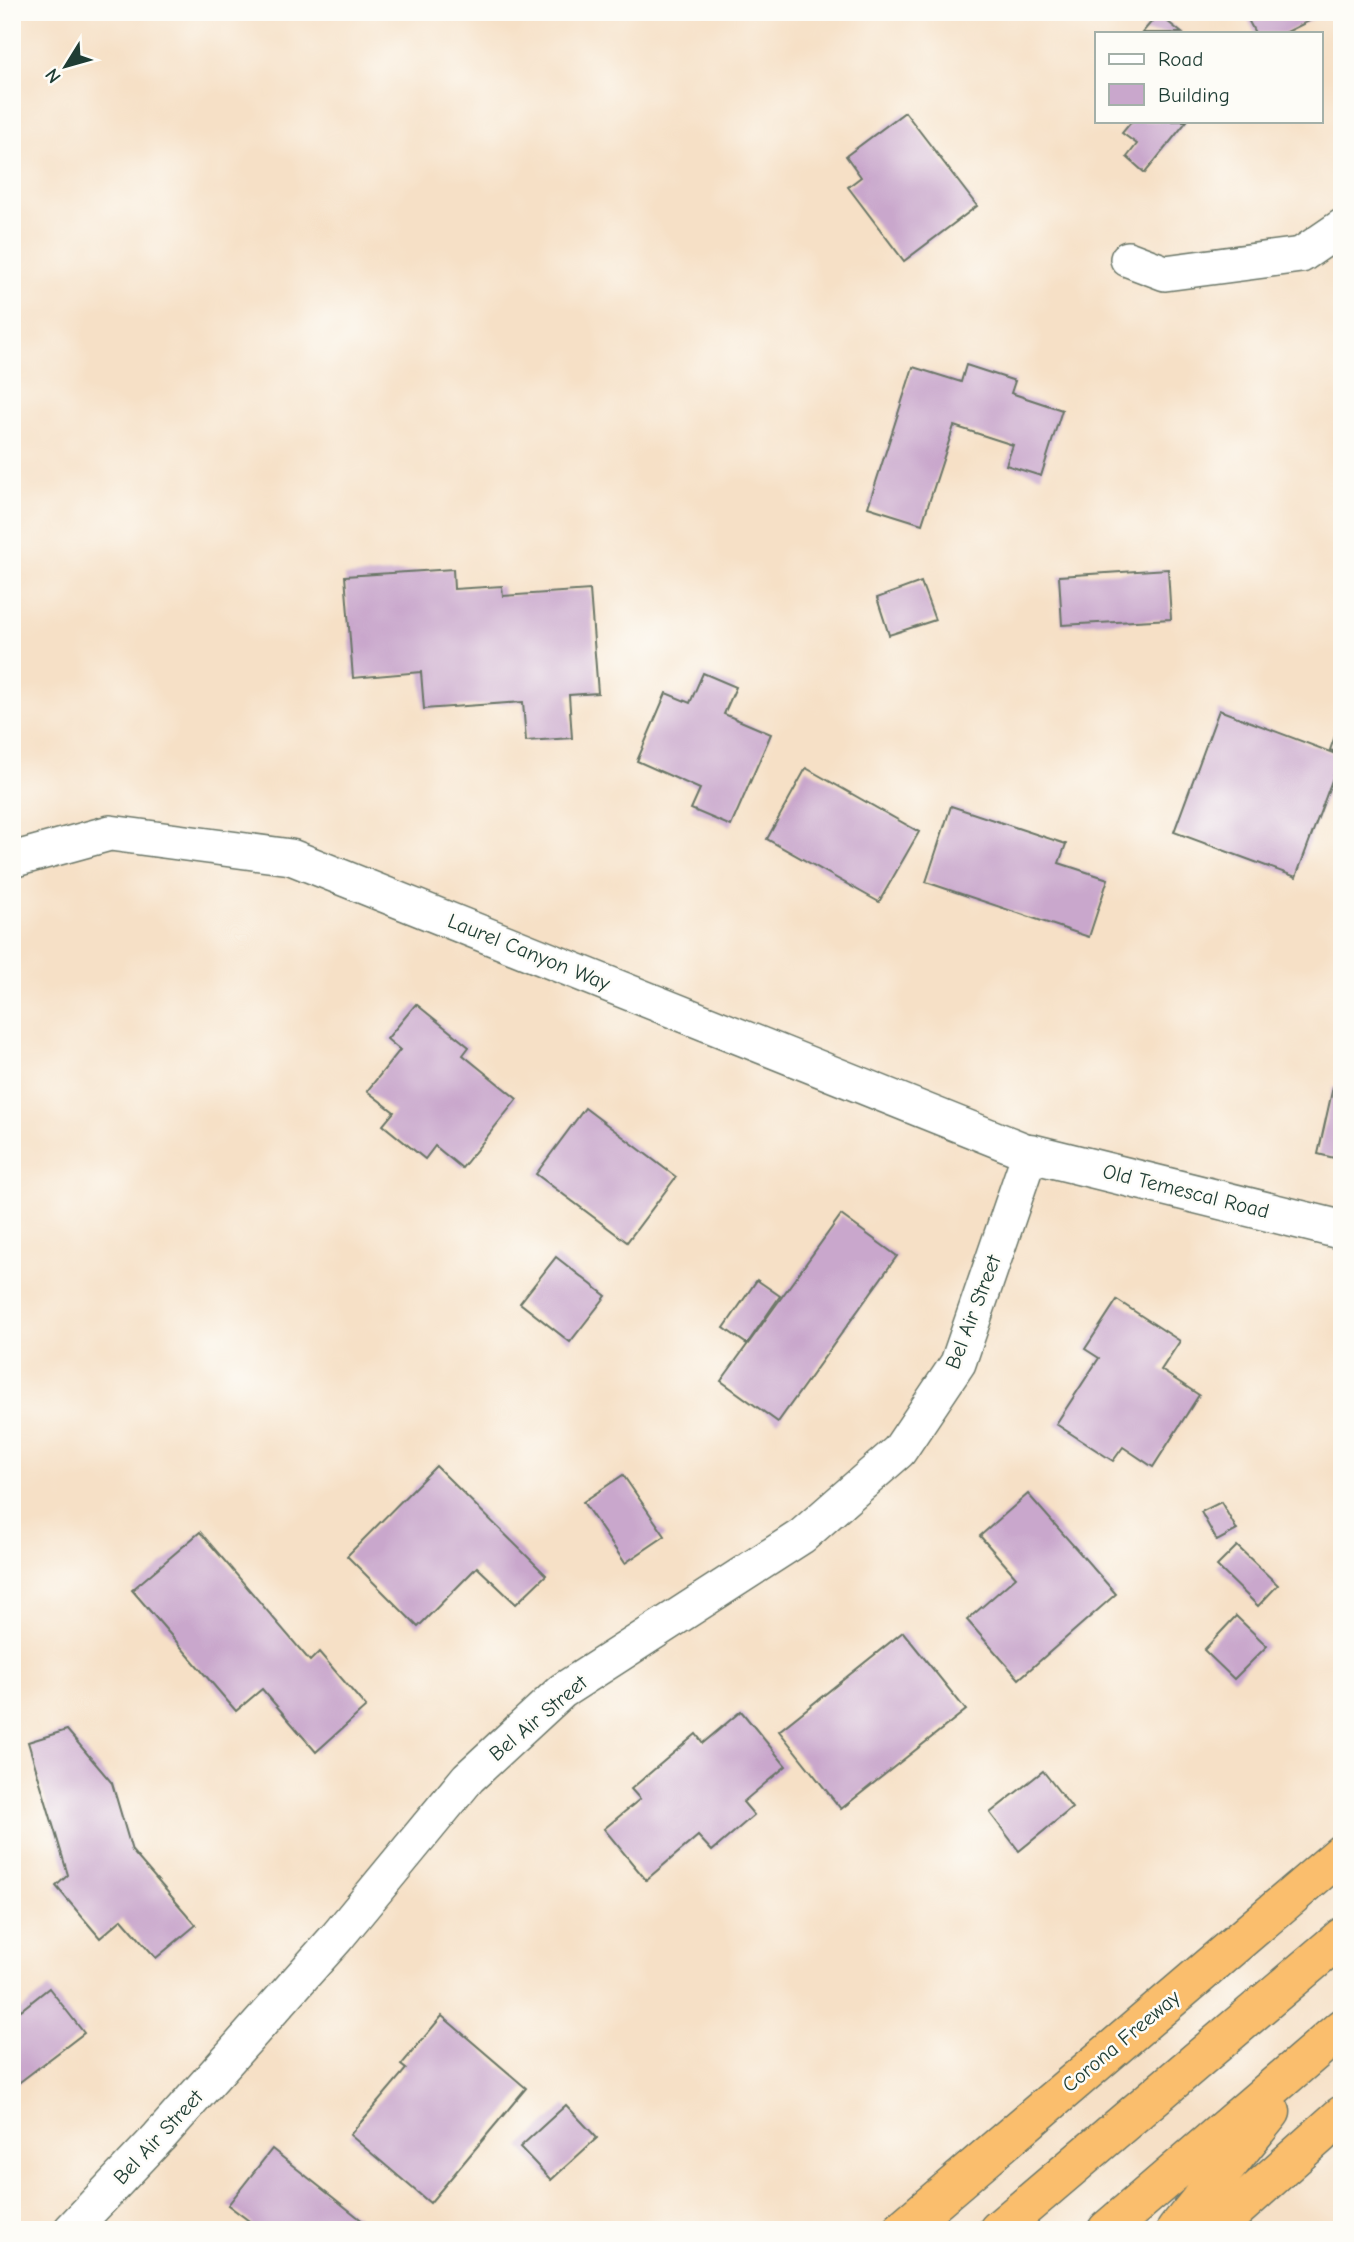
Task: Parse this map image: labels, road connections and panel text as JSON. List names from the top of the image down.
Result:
{
  "streets": {
    "highway": ["Corona Freeway"],
    "street": ["Laurel Canyon Way", "Old Temescal Road", "Bel Air Street"]
  },
  "crossings": [
    ["Laurel Canyon Way", "Old Temescal Road"],
    ["Laurel Canyon Way", "Bel Air Street"],
    ["Old Temescal Road", "Bel Air Street"]
  ],
  "legend": ["Road", "Building"],
  "north": "bottom left"
}
